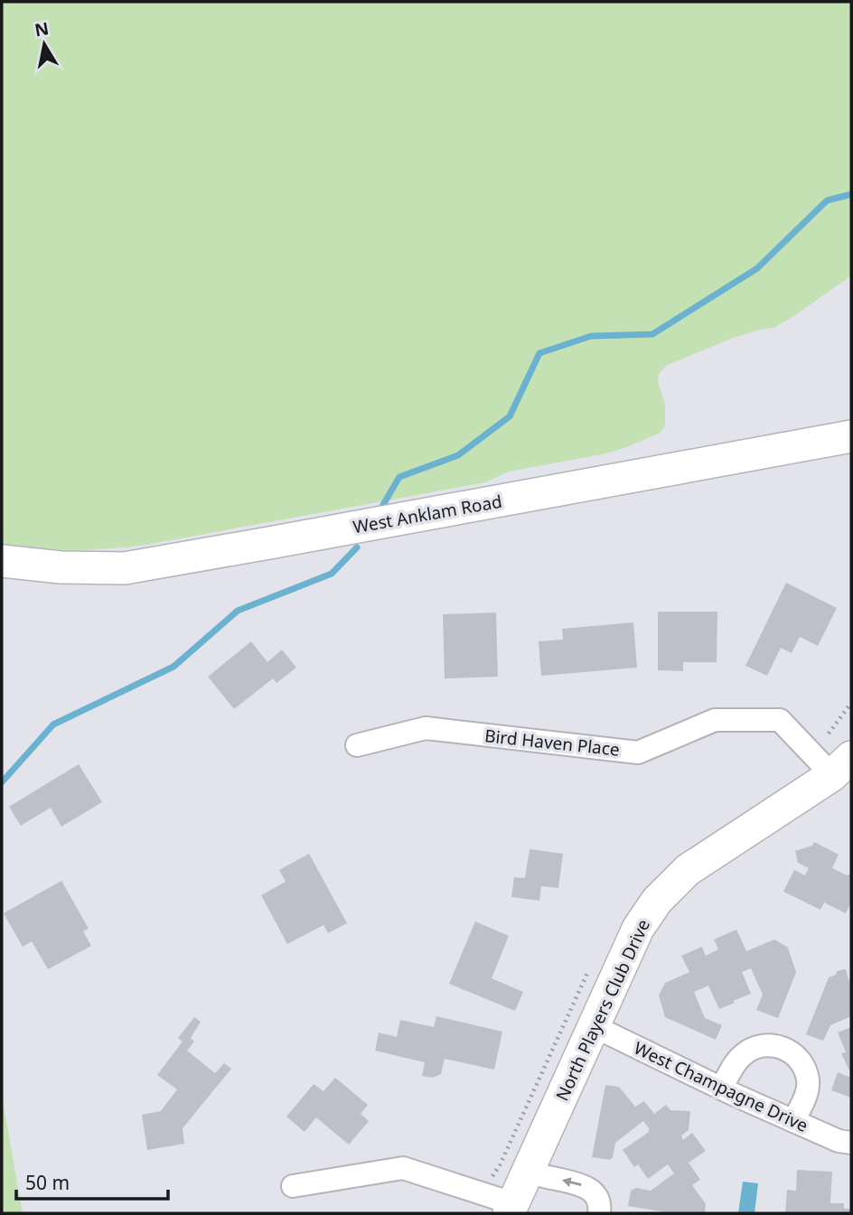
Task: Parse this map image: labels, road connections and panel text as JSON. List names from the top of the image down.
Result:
{
  "streets": {
    "main road": ["West Anklam Road", "North Players Club Drive"],
    "street": ["Bird Haven Place", "West Champagne Drive"]
  },
  "crossings": [
    ["Bird Haven Place", "North Players Club Drive"],
    ["North Players Club Drive", "West Champagne Drive"]
  ],
  "scale_bar": "50 m",
  "north": "top"
}
